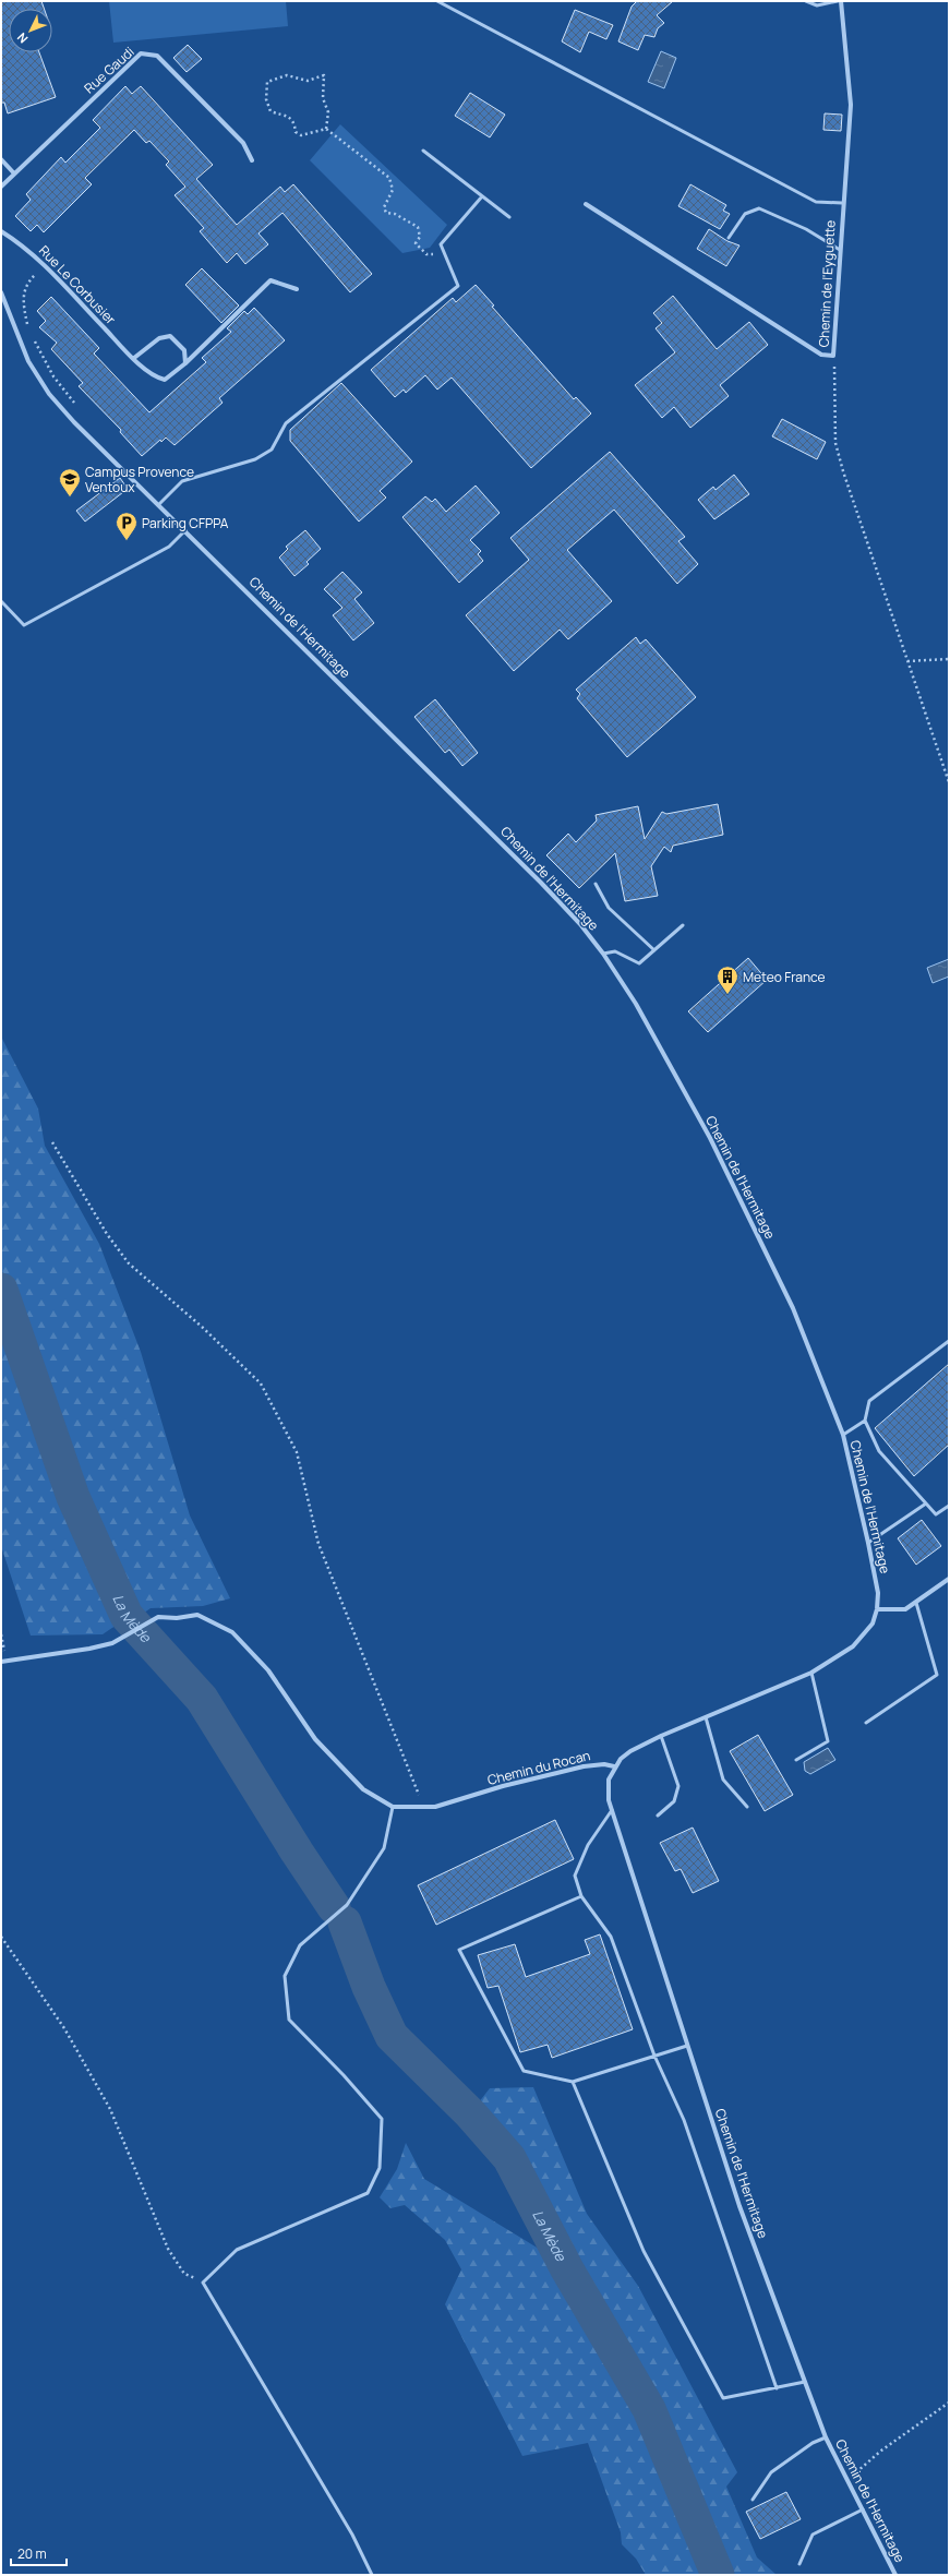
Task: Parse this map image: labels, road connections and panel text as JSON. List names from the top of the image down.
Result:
{
  "streets": {
    "street": [
      "Rue Gaudi",
      "Chemin de l'Eyguette",
      "Rue Le Corbusier",
      "Chemin de l'Hermitage",
      "Chemin du Rocan"
    ]
  },
  "crossings": [
    ["Chemin de l'Hermitage", "Chemin du Rocan"]
  ],
  "water": ["La Mède"],
  "places": {
    "school or university": ["Campus Provence Ventoux"],
    "parking": ["Parking CFPPA"],
    "building": ["Meteo France"]
  },
  "scale_bar": "20 m",
  "north": "bottom left"
}
